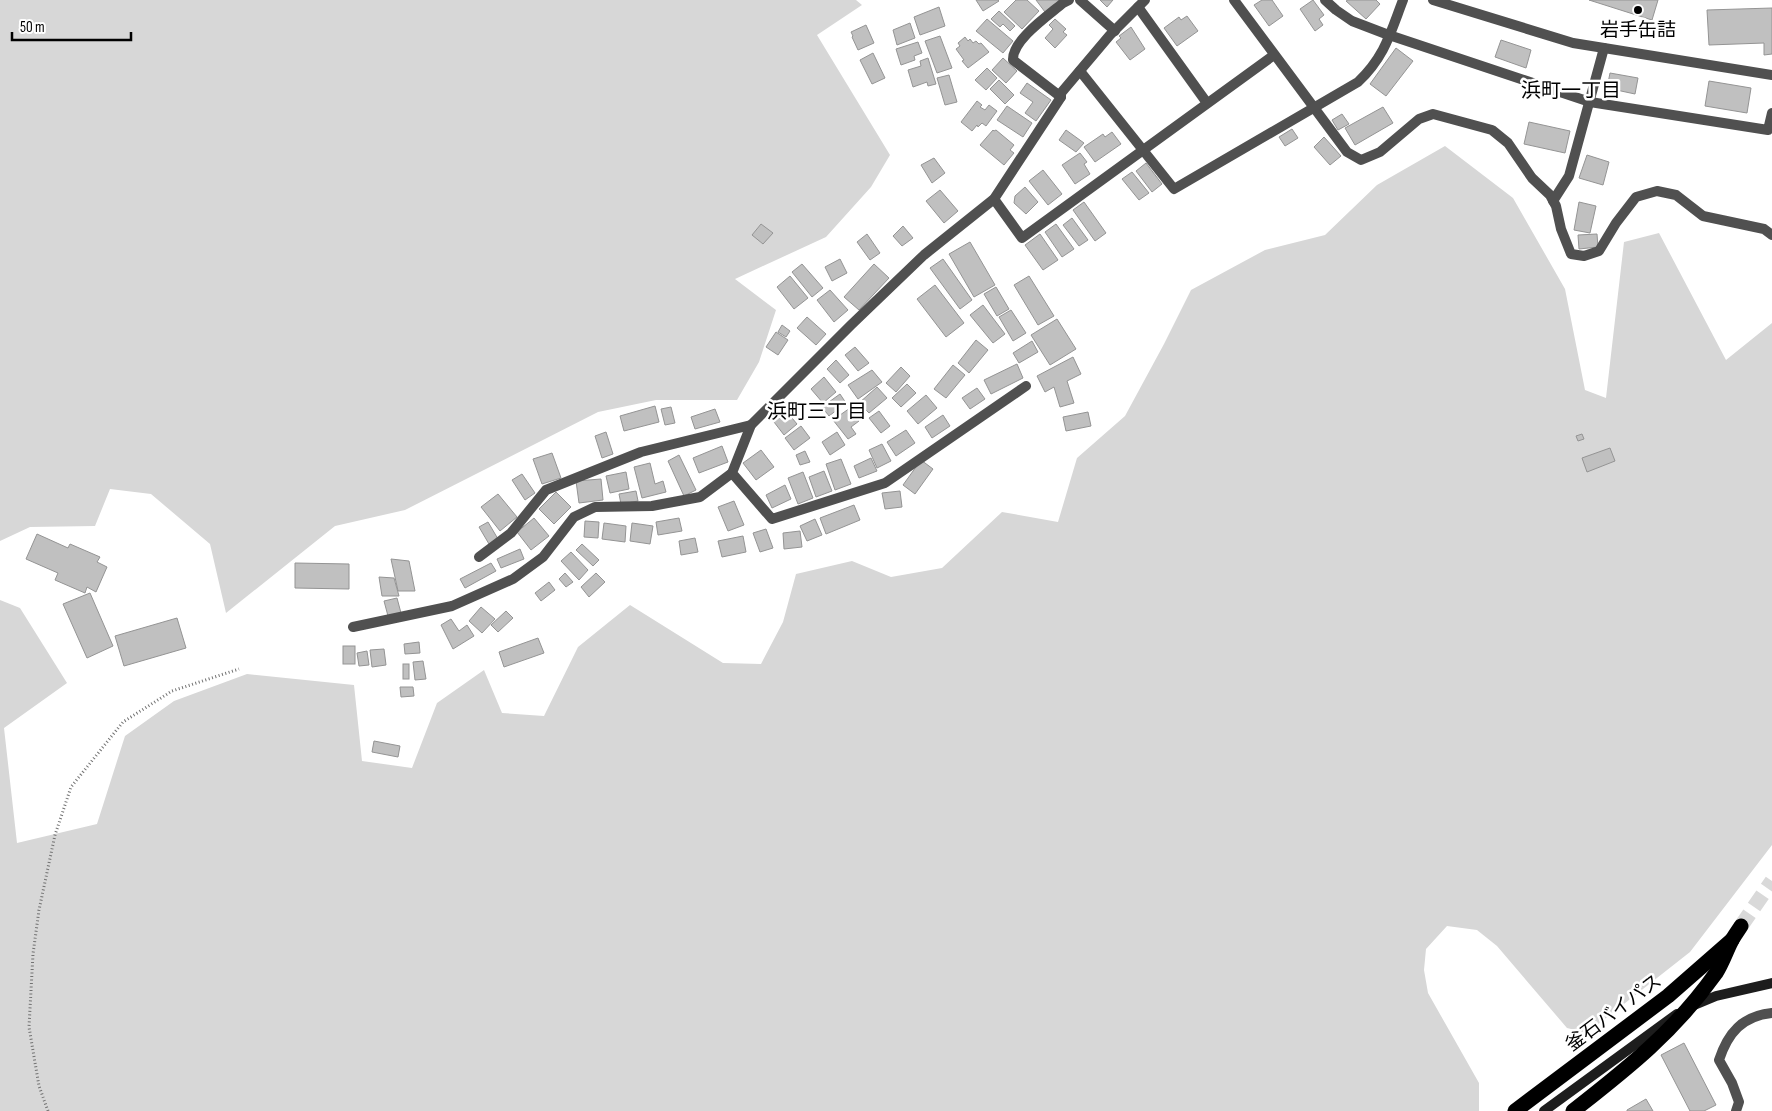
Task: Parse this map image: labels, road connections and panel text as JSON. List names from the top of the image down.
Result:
{
  "streets": {
    "highway": ["釜石バイパス"]
  },
  "districts": ["浜町一丁目", "浜町三丁目"],
  "places": ["岩手缶詰"],
  "scale_bar": "50 m"
}
